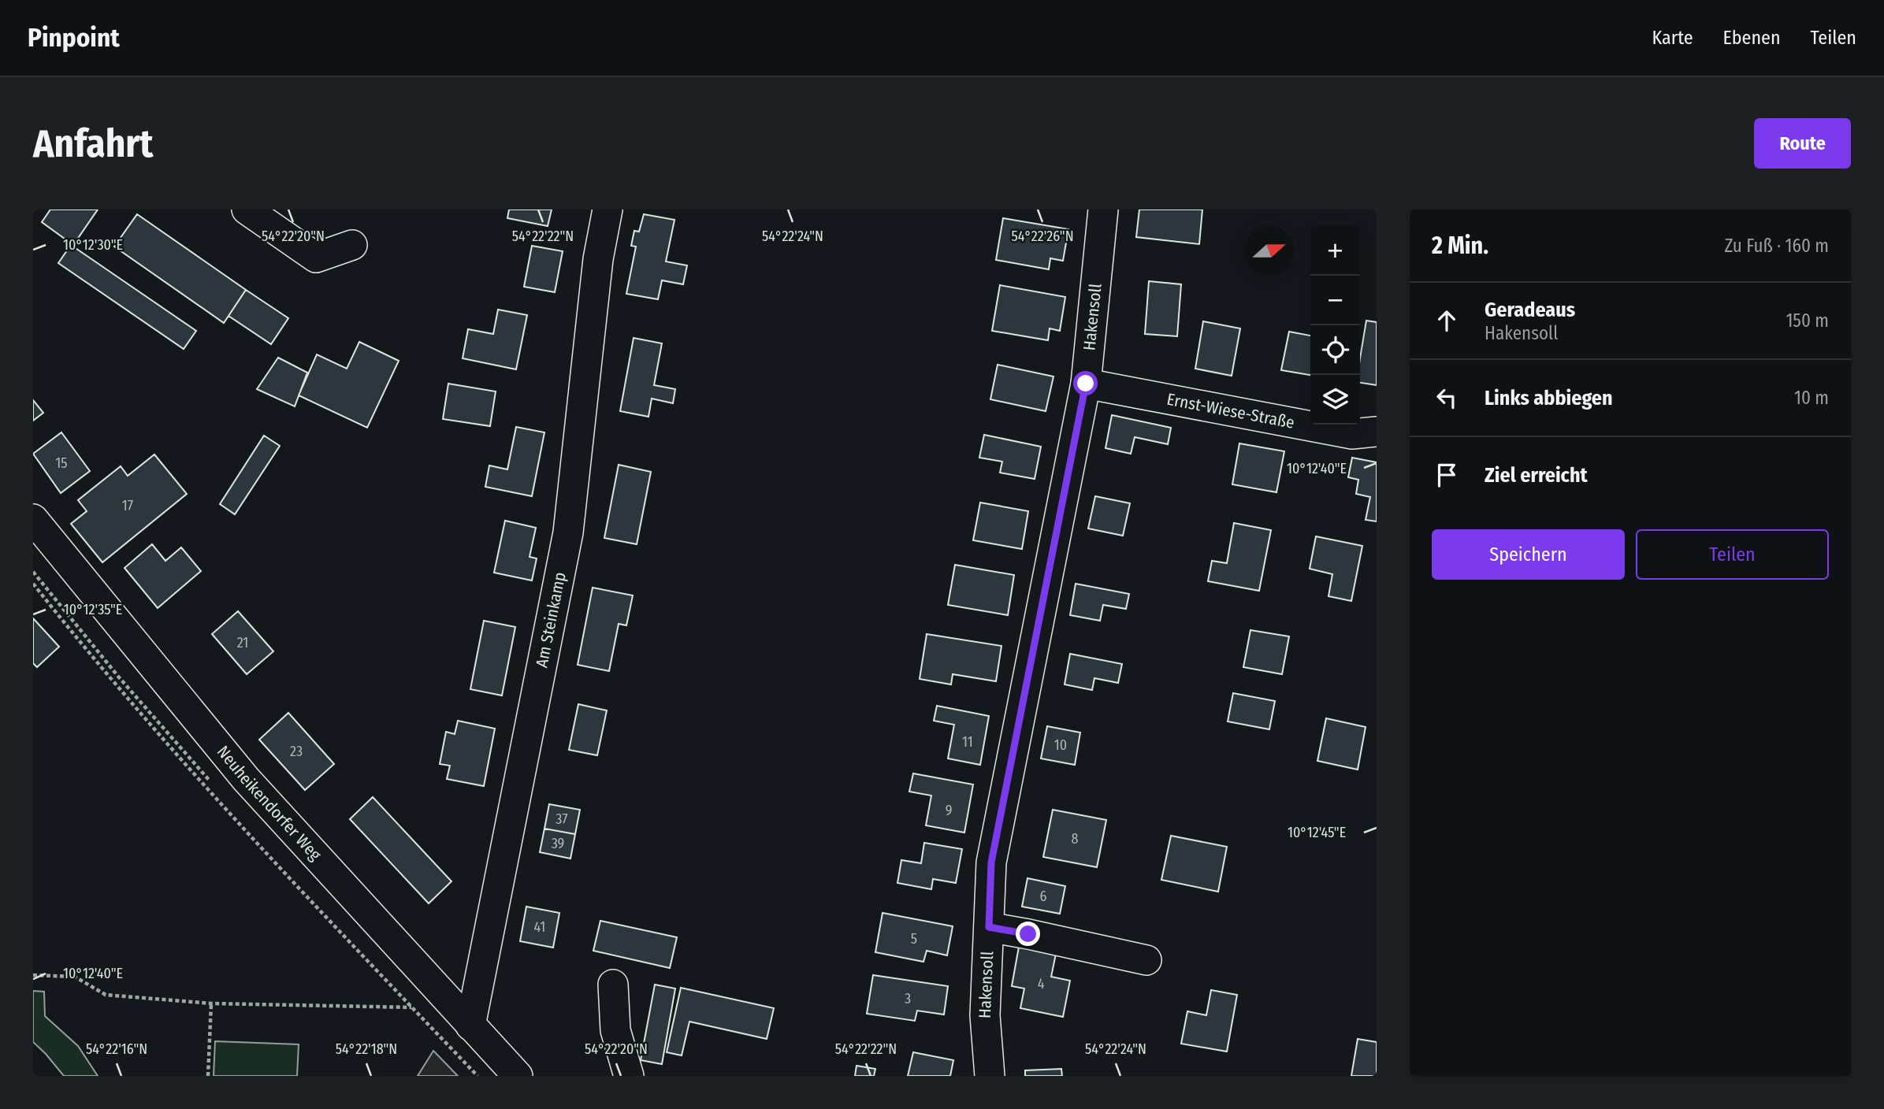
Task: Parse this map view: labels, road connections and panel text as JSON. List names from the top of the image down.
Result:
{
  "streets": {
    "street": [
      "Hakensoll",
      "Ernst-Wiese-Straße",
      "Am Steinkamp",
      "Neuheikendorfer Weg"
    ]
  },
  "crossings": [
    ["Hakensoll", "Ernst-Wiese-Straße"],
    ["Am Steinkamp", "Neuheikendorfer Weg"]
  ],
  "house_numbers": [
    "15",
    "17",
    "21",
    "11",
    "10",
    "23",
    "9",
    "37",
    "8",
    "39",
    "6",
    "41",
    "5",
    "4",
    "3"
  ],
  "north": "right",
  "page": {
    "header": "Pinpoint",
    "nav": ["Karte", "Ebenen", "Teilen"],
    "buttons": [
      "Route",
      ["Speichern", "Teilen"]
    ],
    "title": "Anfahrt",
    "heading": ["2 Min.", "Zu Fuß · 160 m"],
    "map_buttons": ["+", "−"],
    "list": [
      ["Geradeaus", "Hakensoll", "150 m"],
      ["Links abbiegen", "10 m"],
      "Ziel erreicht"
    ]
  },
  "coordinates": [
    "54°22'20\"N",
    "54°22'22\"N",
    "54°22'24\"N",
    "54°22'26\"N",
    "10°12'30\"E",
    "10°12'40\"E",
    "10°12'35\"E",
    "10°12'45\"E",
    "54°22'16\"N",
    "54°22'18\"N"
  ]
}
